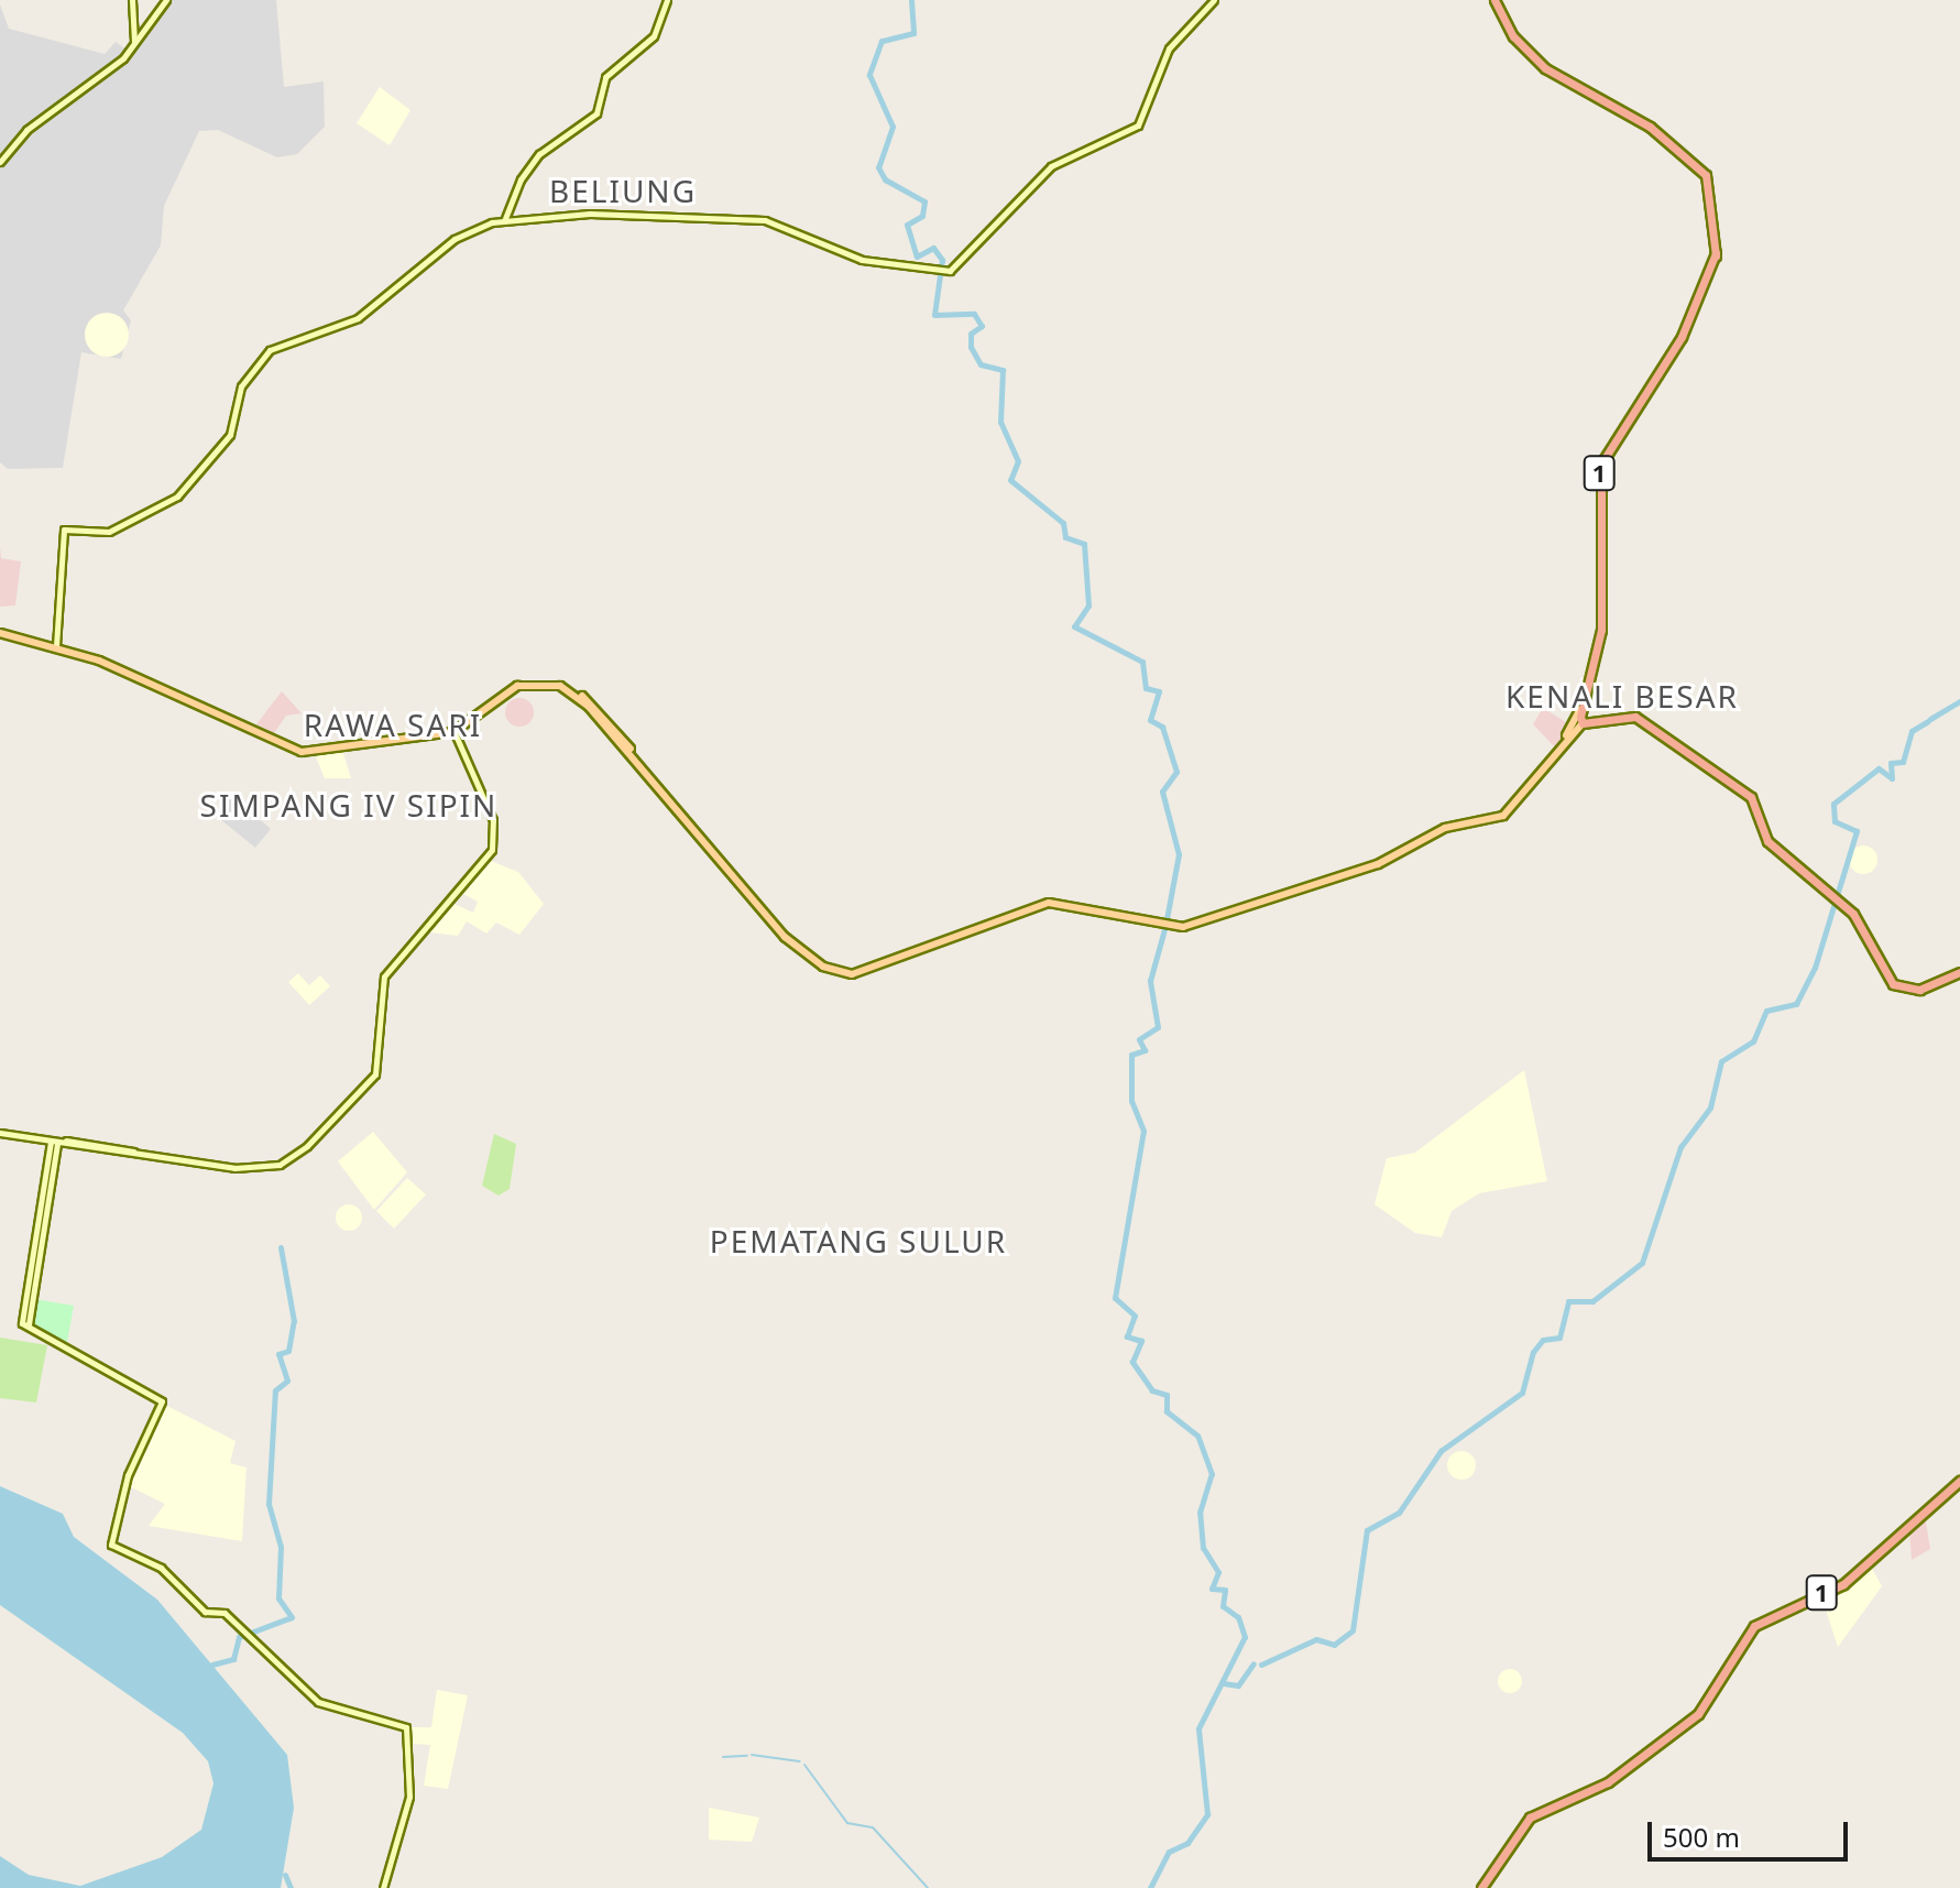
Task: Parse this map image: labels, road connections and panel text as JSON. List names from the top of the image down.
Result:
{
  "streets": {
    "highway": ["1"]
  },
  "districts": [
    "BELIUNG",
    "KENALI BESAR",
    "RAWA SARI",
    "SIMPANG IV SIPIN",
    "PEMATANG SULUR"
  ],
  "scale_bar": "500 m"
}
